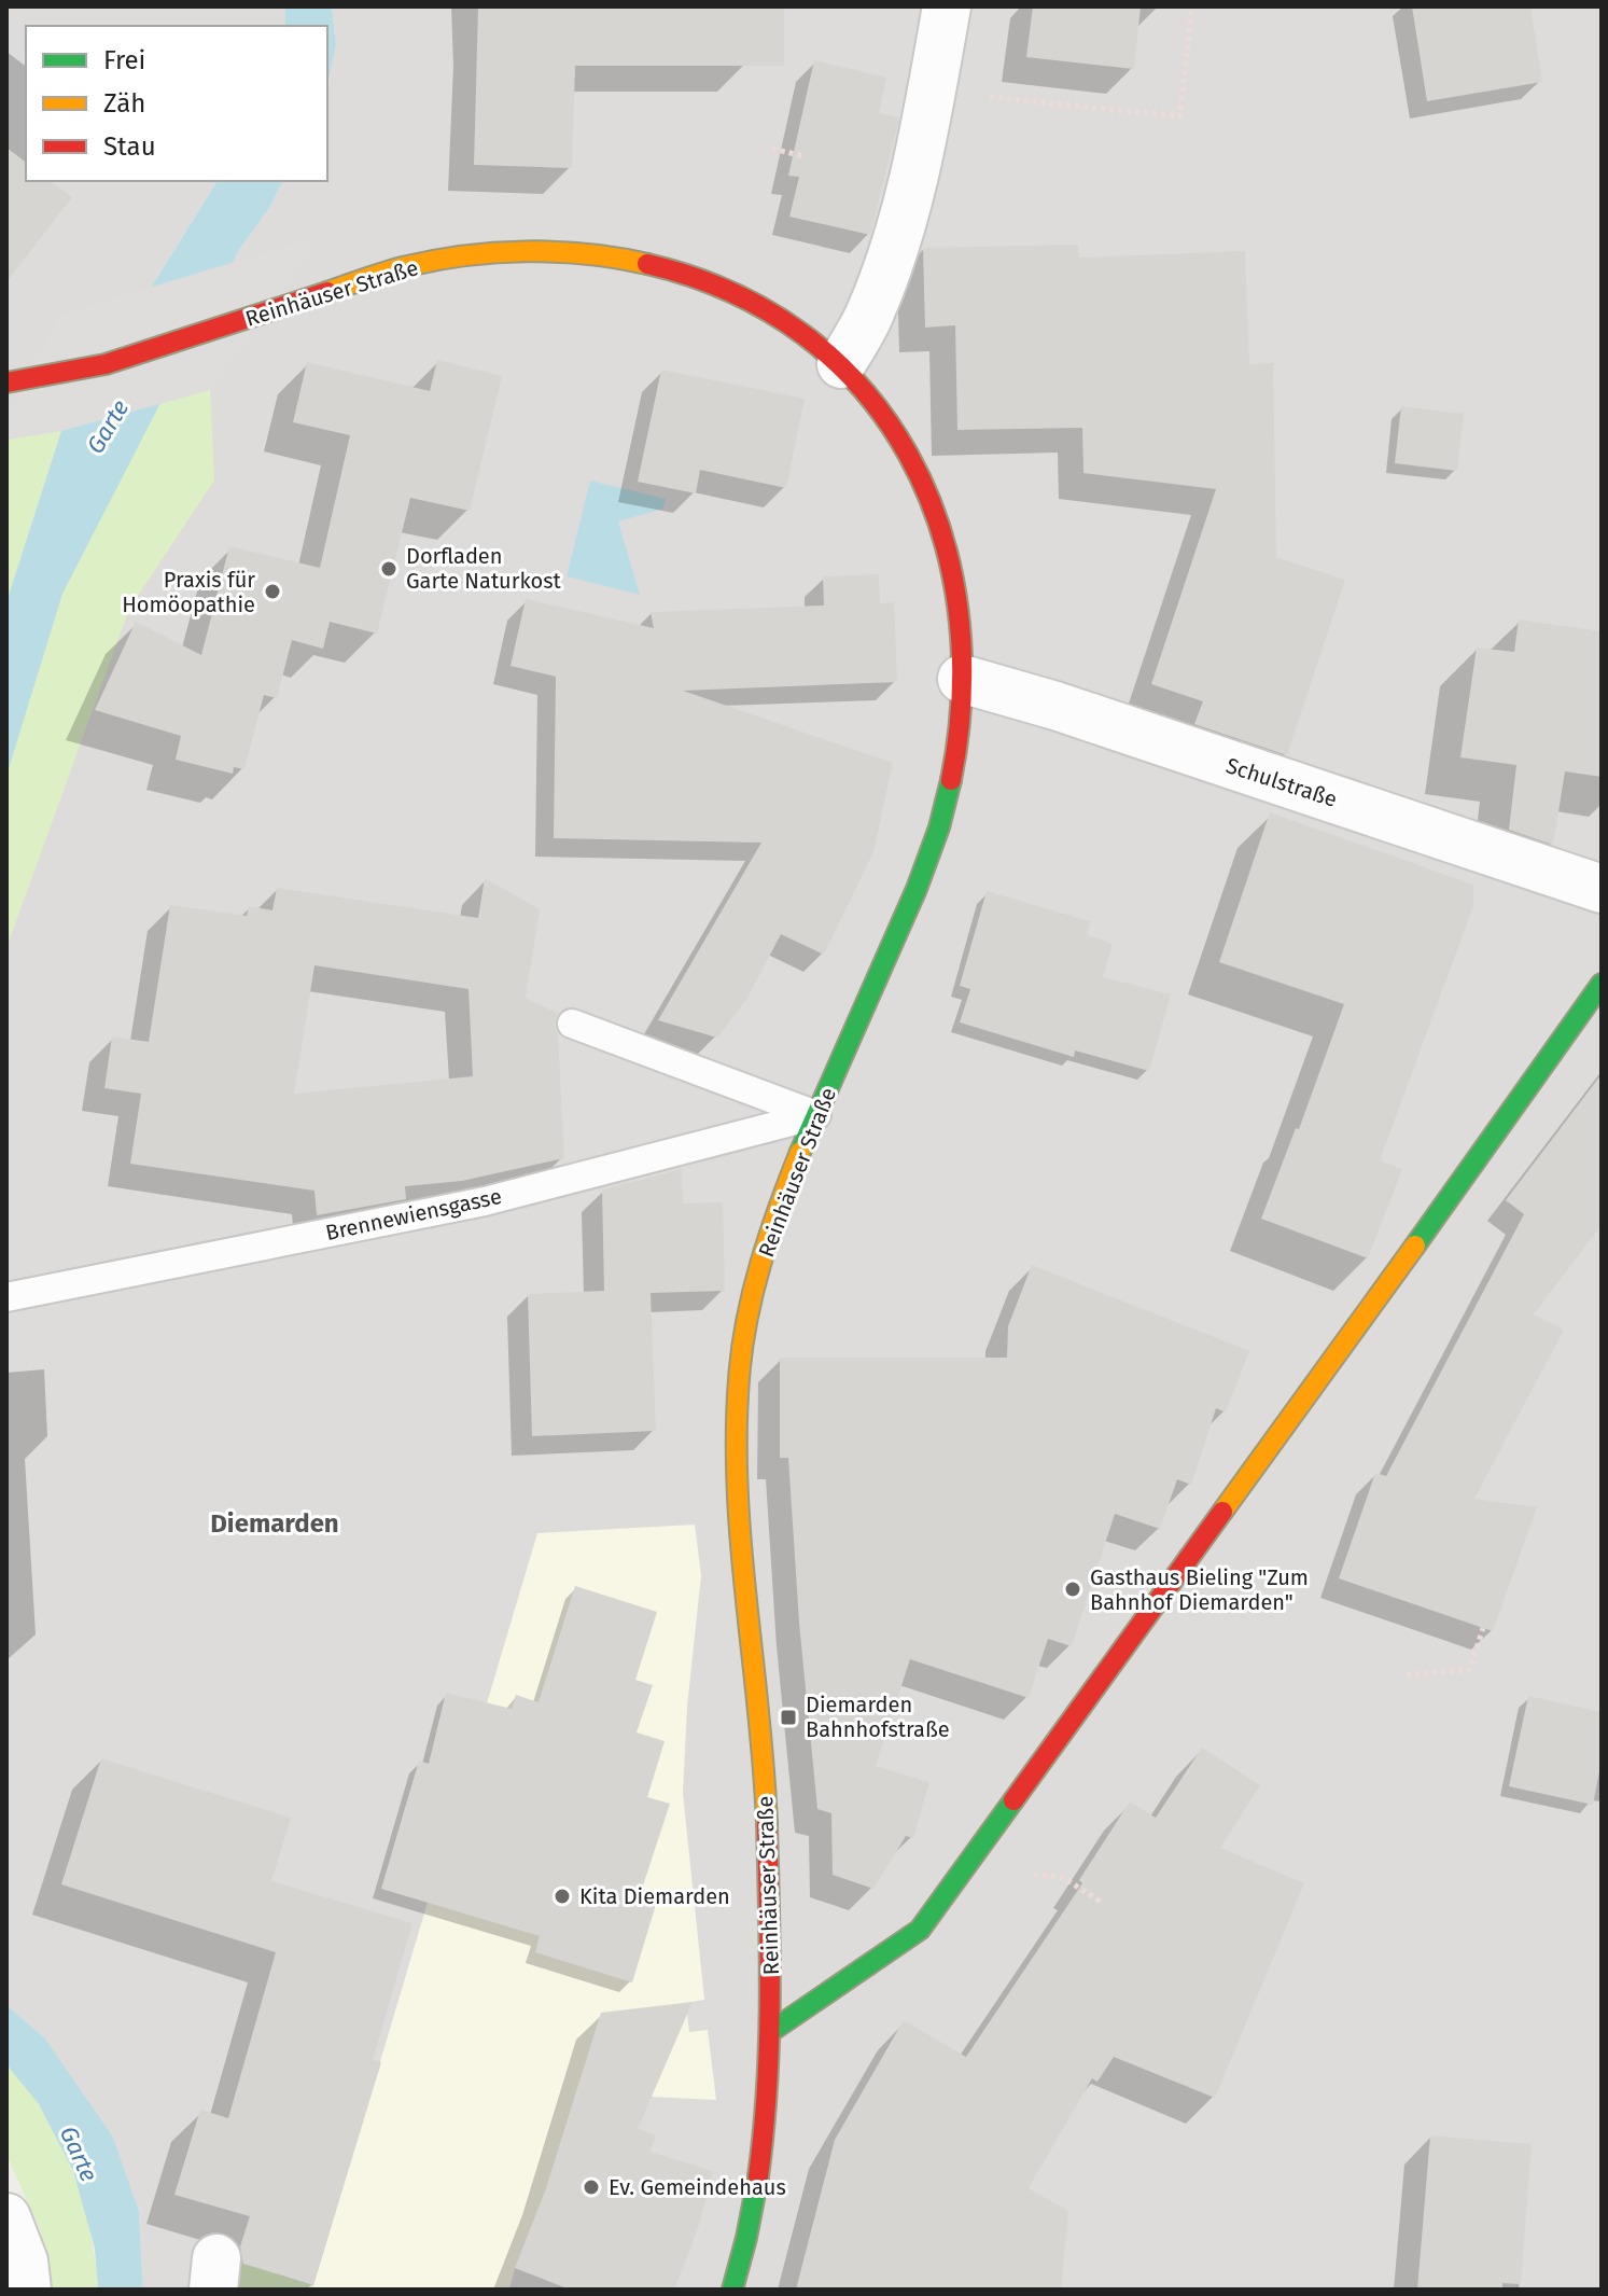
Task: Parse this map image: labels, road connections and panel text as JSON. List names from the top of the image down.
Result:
{
  "streets": {
    "street": ["Reinhäuser Straße", "Schulstraße"],
    "lane": ["Brennewiensgasse"]
  },
  "crossings": [
    ["Reinhäuser Straße", "Schulstraße"],
    ["Reinhäuser Straße", "Brennewiensgasse"]
  ],
  "districts": ["Diemarden"],
  "water": ["Garte"],
  "places": {
    "other": [
      "Dorfladen Garte Naturkost",
      "Praxis für Homöopathie",
      "Gasthaus Bieling \"Zum Bahnhof Diemarden\"",
      "Kita Diemarden",
      "Ev. Gemeindehaus"
    ],
    "transit": ["Diemarden Bahnhofstraße"]
  },
  "legend": ["Frei", "Zäh", "Stau"]
}
